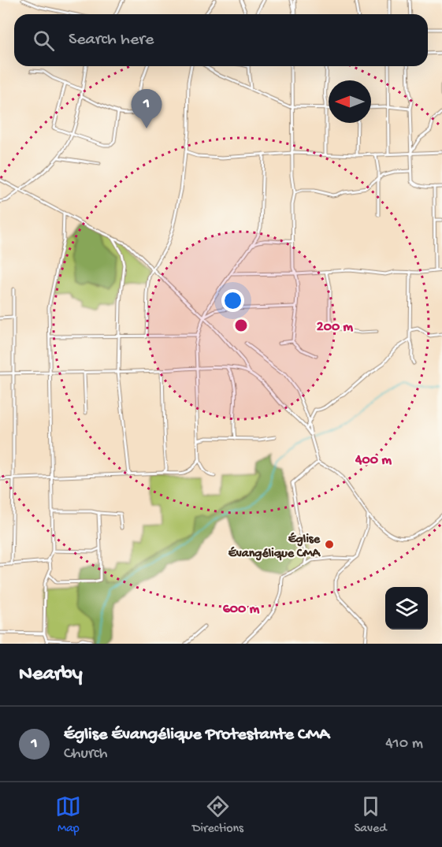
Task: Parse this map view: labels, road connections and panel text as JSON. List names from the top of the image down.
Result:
{
  "places": ["Église Évangélique CMA"],
  "north": "left",
  "page": {
    "search": "Search here",
    "pins": "1",
    "heading": "Nearby",
    "list": [
      {
        "mark": "1",
        "name": "Église Évangélique Protestante CMA",
        "note": "Church",
        "value": "410 m"
      }
    ],
    "nav": ["Map", "Directions", "Saved"]
  },
  "rings": ["200 m", "400 m", "600 m"]
}
